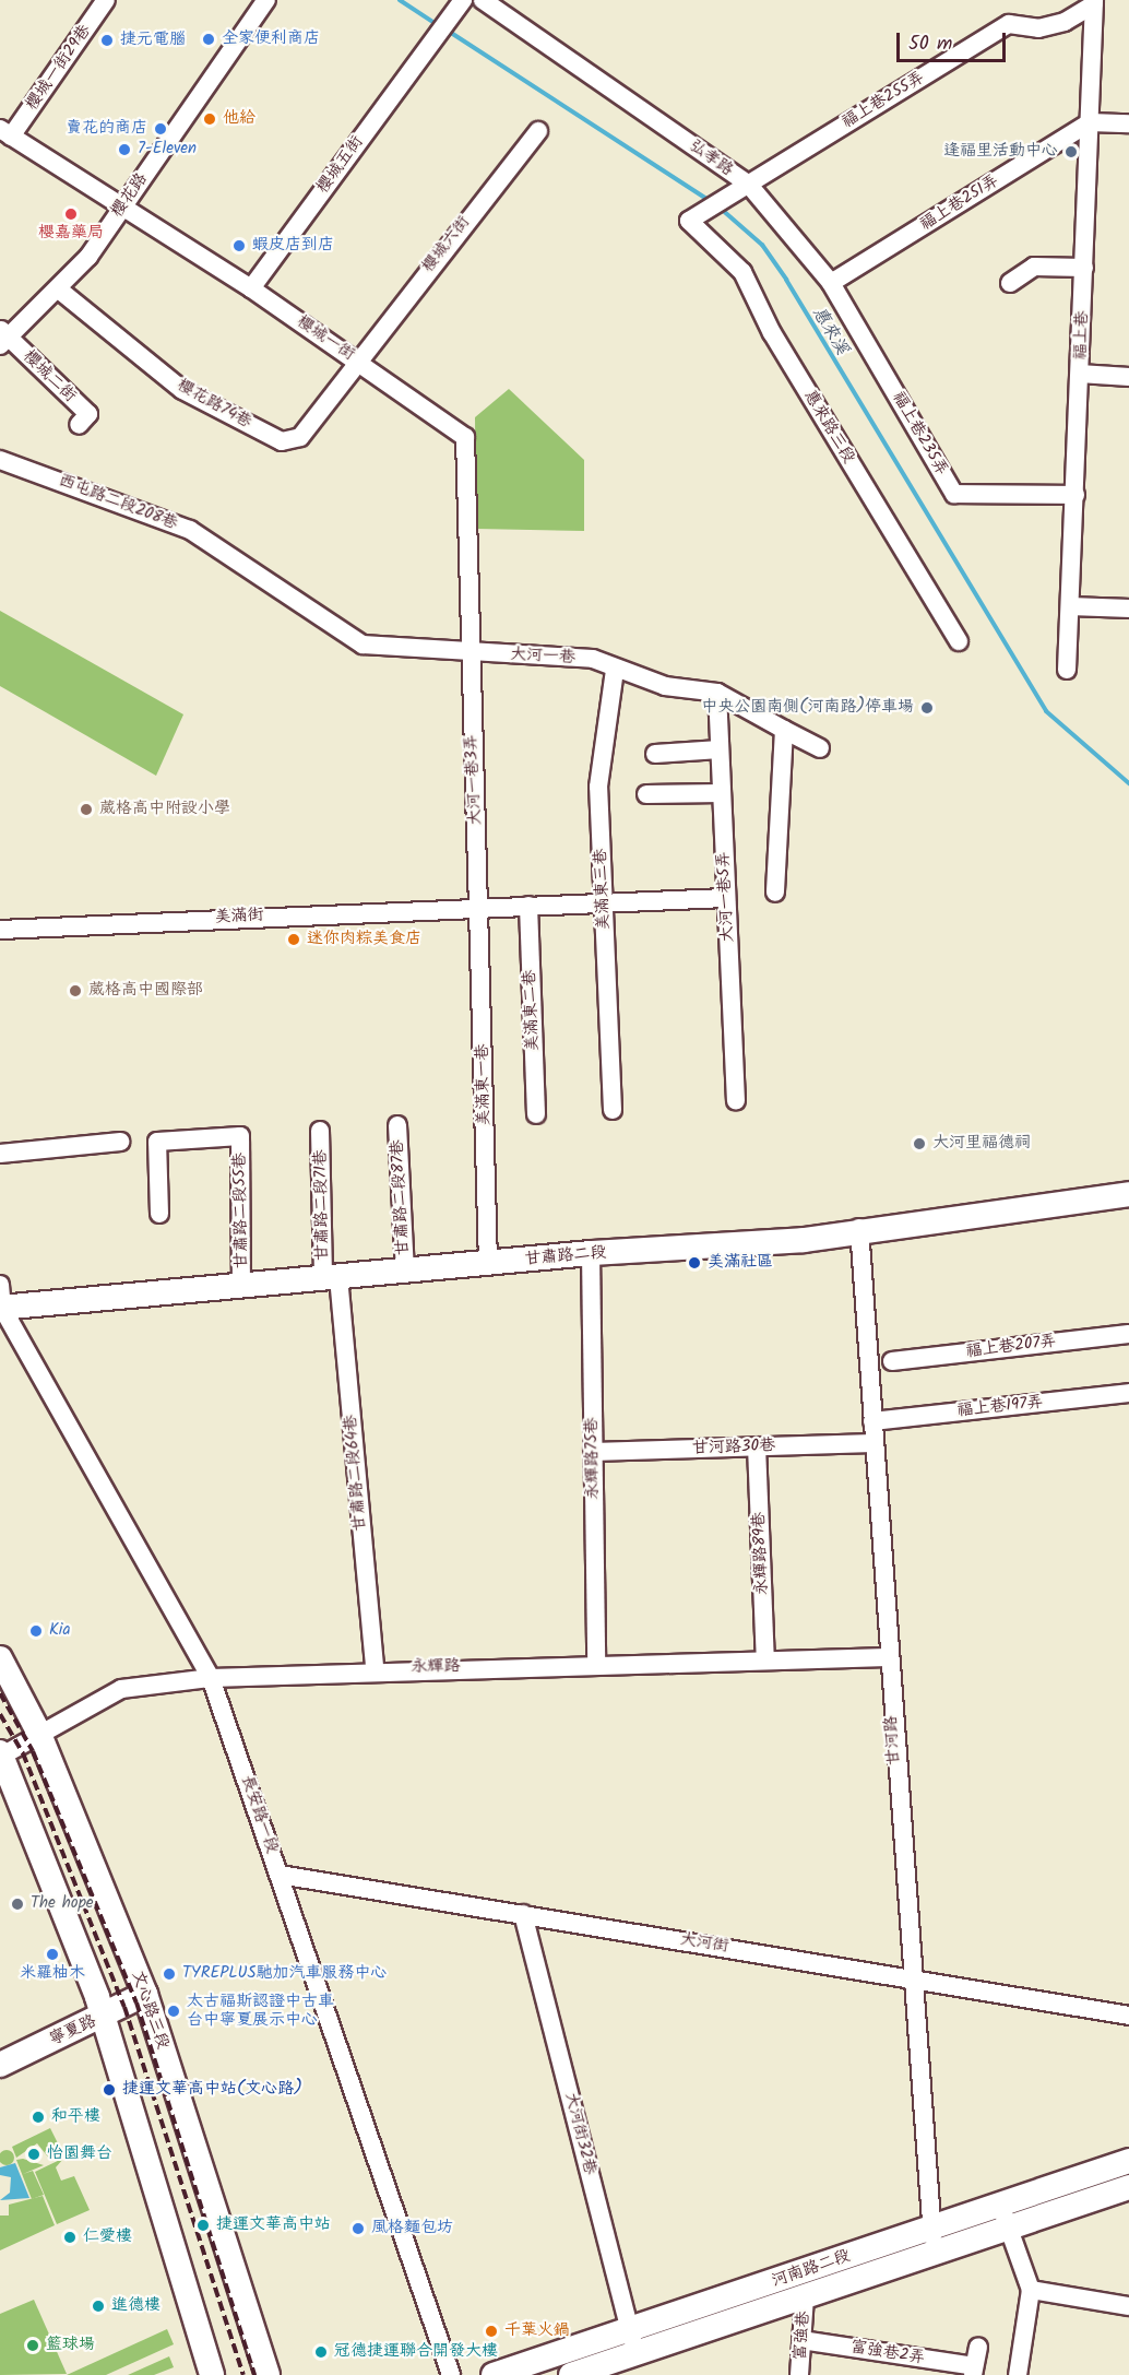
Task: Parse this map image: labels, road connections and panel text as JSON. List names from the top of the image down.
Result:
{
  "streets": {
    "street": [
      "櫻城一街29巷",
      "福上巷255弄",
      "弘孝路",
      "櫻城五街",
      "櫻花路",
      "福上巷251弄",
      "櫻城六街",
      "福上巷",
      "櫻城一街",
      "櫻城二街",
      "櫻花路74巷",
      "惠來路三段",
      "福上巷235弄",
      "西屯路二段208巷",
      "大河一巷",
      "大河一巷3弄",
      "美滿東三巷",
      "大河一巷5弄",
      "美滿街",
      "美滿東二巷",
      "美滿東一巷",
      "甘肅路二段87巷",
      "甘肅路二段71巷",
      "甘肅路二段55巷",
      "甘肅路二段",
      "福上巷207弄",
      "福上巷197弄",
      "甘河路30巷",
      "永輝路75巷",
      "甘肅路二段64巷",
      "永輝路89巷",
      "永輝路",
      "甘河路",
      "長安路一段",
      "大河街",
      "文心路三段",
      "寧夏路",
      "大河街32巷",
      "河南路二段",
      "富強巷",
      "富強巷2弄"
    ]
  },
  "crossings": [
    ["櫻城一街29巷", "櫻城一街"],
    ["福上巷255弄", "弘孝路"],
    ["福上巷255弄", "福上巷"],
    ["福上巷255弄", "惠來路三段"],
    ["弘孝路", "福上巷251弄"],
    ["弘孝路", "福上巷235弄"],
    ["櫻城五街", "櫻城一街"],
    ["櫻花路", "櫻城一街"],
    ["櫻花路", "櫻城二街"],
    ["櫻花路", "櫻花路74巷"],
    ["福上巷251弄", "福上巷"],
    ["櫻城六街", "櫻城一街"],
    ["櫻城六街", "櫻花路74巷"],
    ["福上巷", "福上巷235弄"],
    ["櫻城一街", "櫻花路74巷"],
    ["櫻城一街", "大河一巷"],
    ["櫻城一街", "大河一巷3弄"],
    ["西屯路二段208巷", "大河一巷"],
    ["大河一巷", "大河一巷3弄"],
    ["大河一巷", "美滿東三巷"],
    ["大河一巷", "大河一巷5弄"],
    ["大河一巷3弄", "美滿街"],
    ["大河一巷3弄", "美滿東一巷"],
    ["美滿東三巷", "美滿街"],
    ["大河一巷5弄", "美滿街"],
    ["美滿街", "美滿東二巷"],
    ["美滿街", "美滿東一巷"],
    ["美滿東一巷", "甘肅路二段"],
    ["甘肅路二段87巷", "甘肅路二段"],
    ["甘肅路二段71巷", "甘肅路二段"],
    ["甘肅路二段71巷", "甘肅路二段64巷"],
    ["甘肅路二段55巷", "甘肅路二段"],
    ["甘肅路二段", "永輝路75巷"],
    ["甘肅路二段", "甘肅路二段64巷"],
    ["甘肅路二段", "甘河路"],
    ["甘肅路二段", "長安路一段"],
    ["福上巷197弄", "甘河路"],
    ["甘河路30巷", "永輝路75巷"],
    ["甘河路30巷", "永輝路89巷"],
    ["甘河路30巷", "甘河路"],
    ["永輝路75巷", "永輝路"],
    ["甘肅路二段64巷", "永輝路"],
    ["永輝路89巷", "永輝路"],
    ["永輝路", "甘河路"],
    ["永輝路", "長安路一段"],
    ["永輝路", "文心路三段"],
    ["甘河路", "大河街"],
    ["甘河路", "河南路二段"],
    ["長安路一段", "大河街"],
    ["大河街", "大河街32巷"],
    ["文心路三段", "寧夏路"],
    ["大河街32巷", "河南路二段"],
    ["河南路二段", "富強巷"],
    ["富強巷", "富強巷2弄"]
  ],
  "water": ["惠來溪"],
  "places": [
    "全家便利商店",
    "捷元電腦",
    "他給",
    "賣花的商店",
    "7-Eleven",
    "逢福里活動中心",
    "櫻嘉藥局",
    "蝦皮店到店",
    "中央公園南側(河南路)停車場",
    "葳格高中附設小學",
    "迷你肉粽美食店",
    "葳格高中國際部",
    "大河里福德祠",
    "美滿社區",
    "Kia",
    "The hope",
    "米羅柚木",
    "TYREPLUS馳加汽車服務中心",
    "太古福斯認證中古車 台中寧夏展示中心",
    "捷運文華高中站(文心路)",
    "和平樓",
    "怡園舞台",
    "捷運文華高中站",
    "風格麵包坊",
    "仁愛樓",
    "進德樓",
    "千葉火鍋",
    "籃球場",
    "冠德捷運聯合開發大樓"
  ],
  "scale_bar": "50 m"
}
